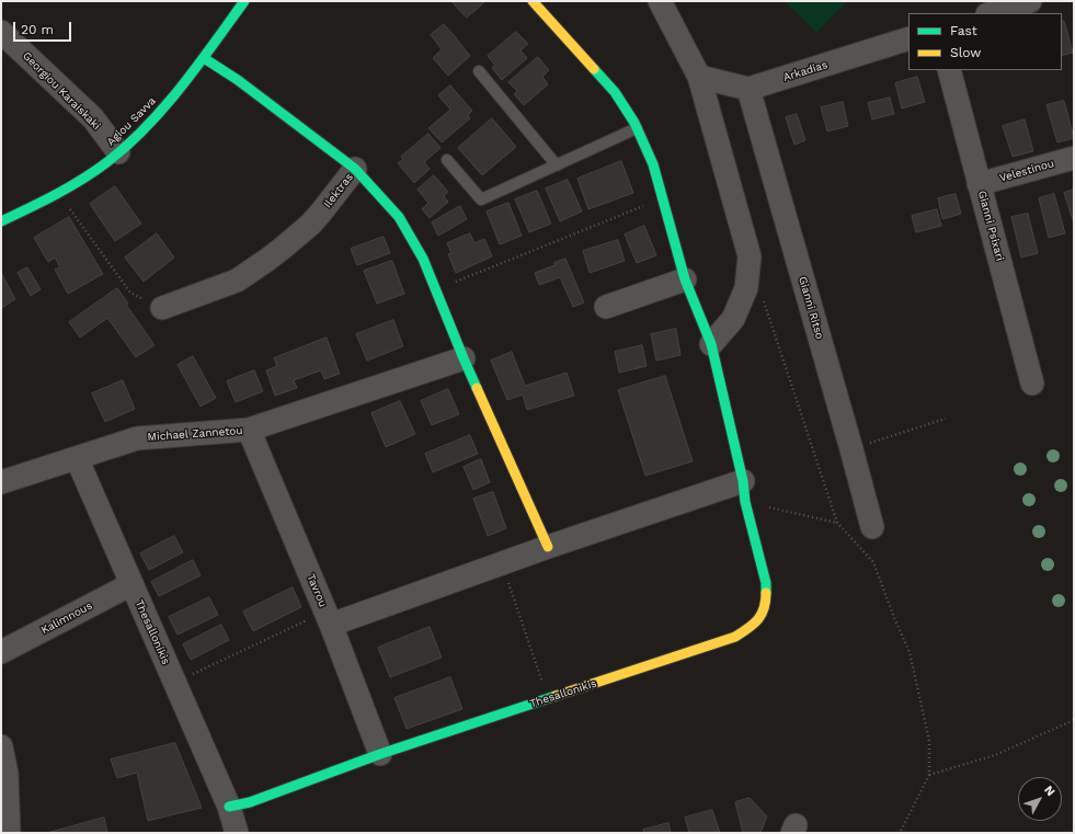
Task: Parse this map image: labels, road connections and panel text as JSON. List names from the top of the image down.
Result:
{
  "streets": {
    "street": [
      "Arkadias",
      "Georgiou Karaiskaki",
      "Agiou Savva",
      "Velestinou",
      "Ilektras",
      "Gianni Psixari",
      "Gianni Ritso",
      "Michael Zannetou",
      "Tavrou",
      "Kalimnous",
      "Thesallonikis"
    ]
  },
  "crossings": [
    ["Arkadias", "Gianni Ritso"],
    ["Georgiou Karaiskaki", "Agiou Savva"],
    ["Agiou Savva", "Ilektras"],
    ["Velestinou", "Gianni Psixari"],
    ["Michael Zannetou", "Tavrou"],
    ["Michael Zannetou", "Thesallonikis"],
    ["Tavrou", "Thesallonikis"],
    ["Kalimnous", "Thesallonikis"]
  ],
  "legend": ["Fast", "Slow"],
  "scale_bar": "20 m",
  "north": "top right"
}
